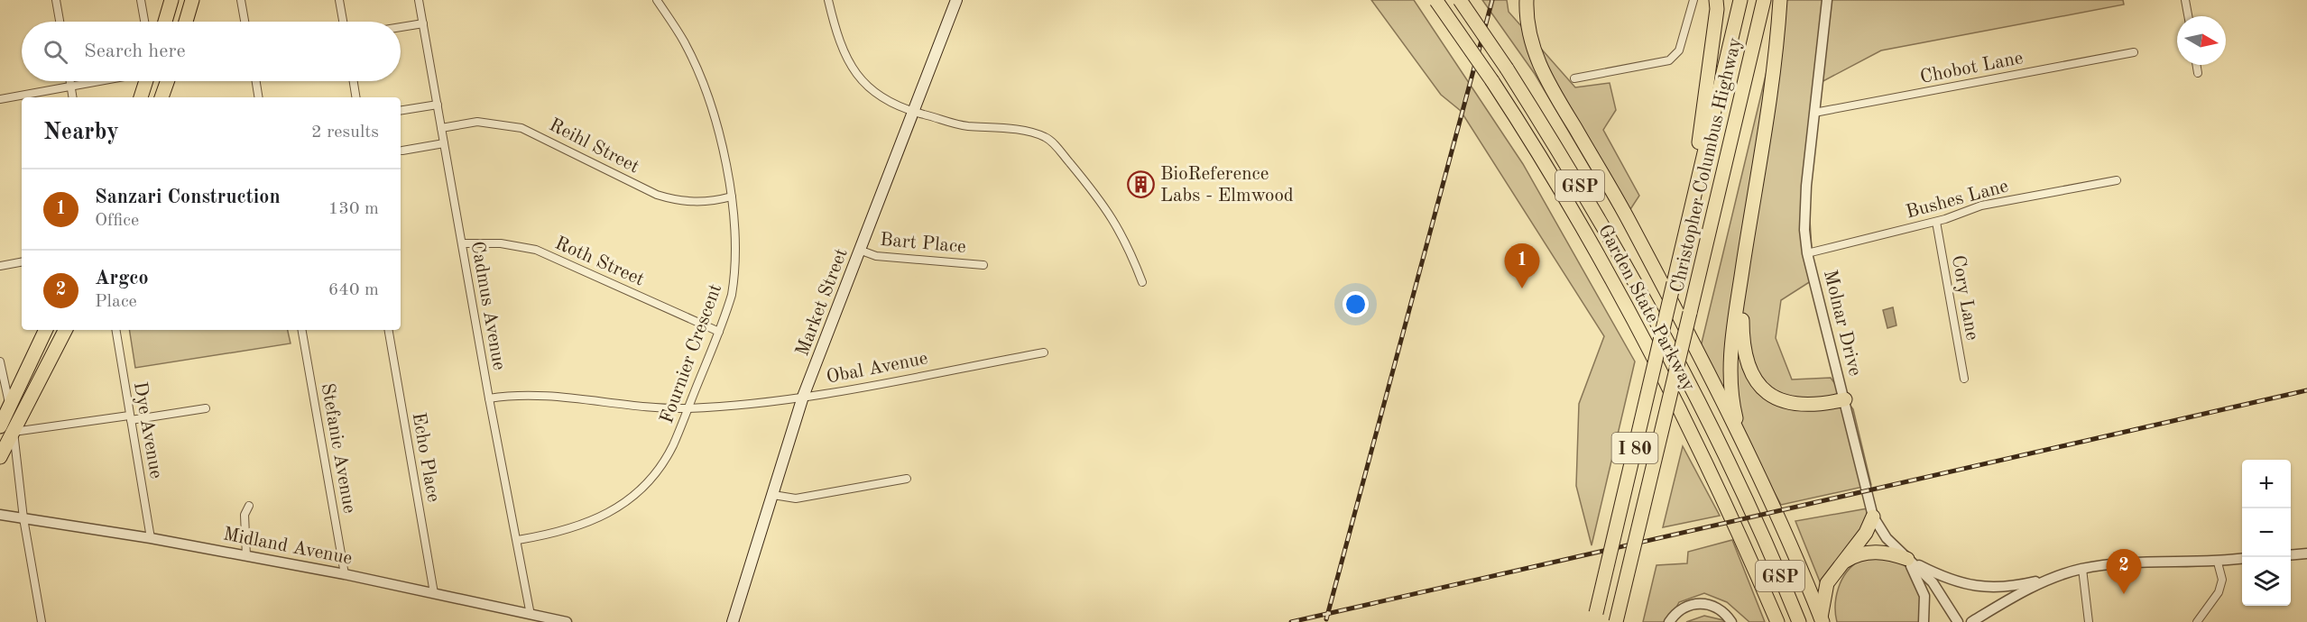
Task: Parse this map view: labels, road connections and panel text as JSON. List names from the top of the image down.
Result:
{
  "streets": {
    "highway": [
      "Christopher Columbus Highway",
      "GSP",
      "Garden State Parkway",
      "I 80"
    ],
    "main road": ["Market Street"],
    "street": [
      "Chobot Lane",
      "Reihl Street",
      "Bushes Lane",
      "Bart Place",
      "Roth Street",
      "Cory Lane",
      "Cadmus Avenue",
      "Molnar Drive",
      "Fournier Crescent",
      "Obal Avenue",
      "Dye Avenue",
      "Stefanic Avenue",
      "Echo Place",
      "Midland Avenue"
    ]
  },
  "crossings": [
    ["Chobot Lane", "Molnar Drive"],
    ["Reihl Street", "Cadmus Avenue"],
    ["Reihl Street", "Fournier Crescent"],
    ["Bushes Lane", "Cory Lane"],
    ["Bushes Lane", "Molnar Drive"],
    ["Bart Place", "Market Street"],
    ["Roth Street", "Cadmus Avenue"],
    ["Roth Street", "Fournier Crescent"],
    ["Market Street", "Obal Avenue"],
    ["Cadmus Avenue", "Fournier Crescent"],
    ["Cadmus Avenue", "Obal Avenue"],
    ["Cadmus Avenue", "Midland Avenue"],
    ["Fournier Crescent", "Obal Avenue"],
    ["Dye Avenue", "Midland Avenue"],
    ["Stefanic Avenue", "Midland Avenue"],
    ["Echo Place", "Midland Avenue"]
  ],
  "places": {
    "building": ["BioReference Labs - Elmwood"]
  },
  "north": "right",
  "page": {
    "search": "Search here",
    "heading": ["Nearby", "2 results"],
    "list": [
      {
        "mark": "1",
        "name": "Sanzari Construction",
        "note": "Office",
        "value": "130 m"
      },
      {
        "mark": "2",
        "name": "Argco",
        "note": "Place",
        "value": "640 m"
      }
    ],
    "pins": ["1", "2"],
    "map_buttons": ["+", "−"]
  }
}
